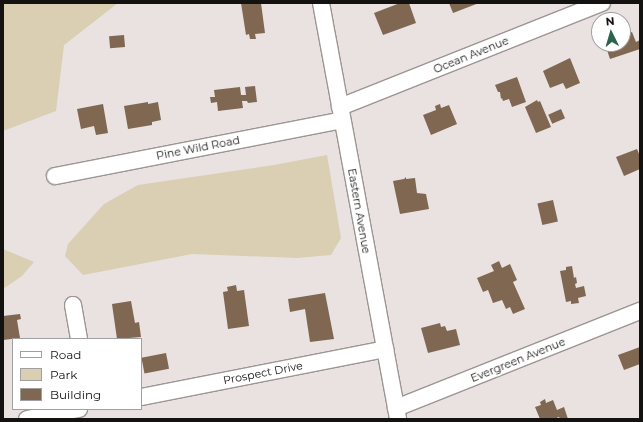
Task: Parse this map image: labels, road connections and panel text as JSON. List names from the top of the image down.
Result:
{
  "streets": {
    "street": [
      "Ocean Avenue",
      "Pine Wild Road",
      "Eastern Avenue",
      "Evergreen Avenue",
      "Prospect Drive"
    ]
  },
  "crossings": [
    ["Ocean Avenue", "Pine Wild Road"],
    ["Ocean Avenue", "Eastern Avenue"],
    ["Pine Wild Road", "Eastern Avenue"],
    ["Eastern Avenue", "Evergreen Avenue"],
    ["Eastern Avenue", "Prospect Drive"]
  ],
  "legend": ["Road", "Park", "Building"],
  "north": "top"
}
